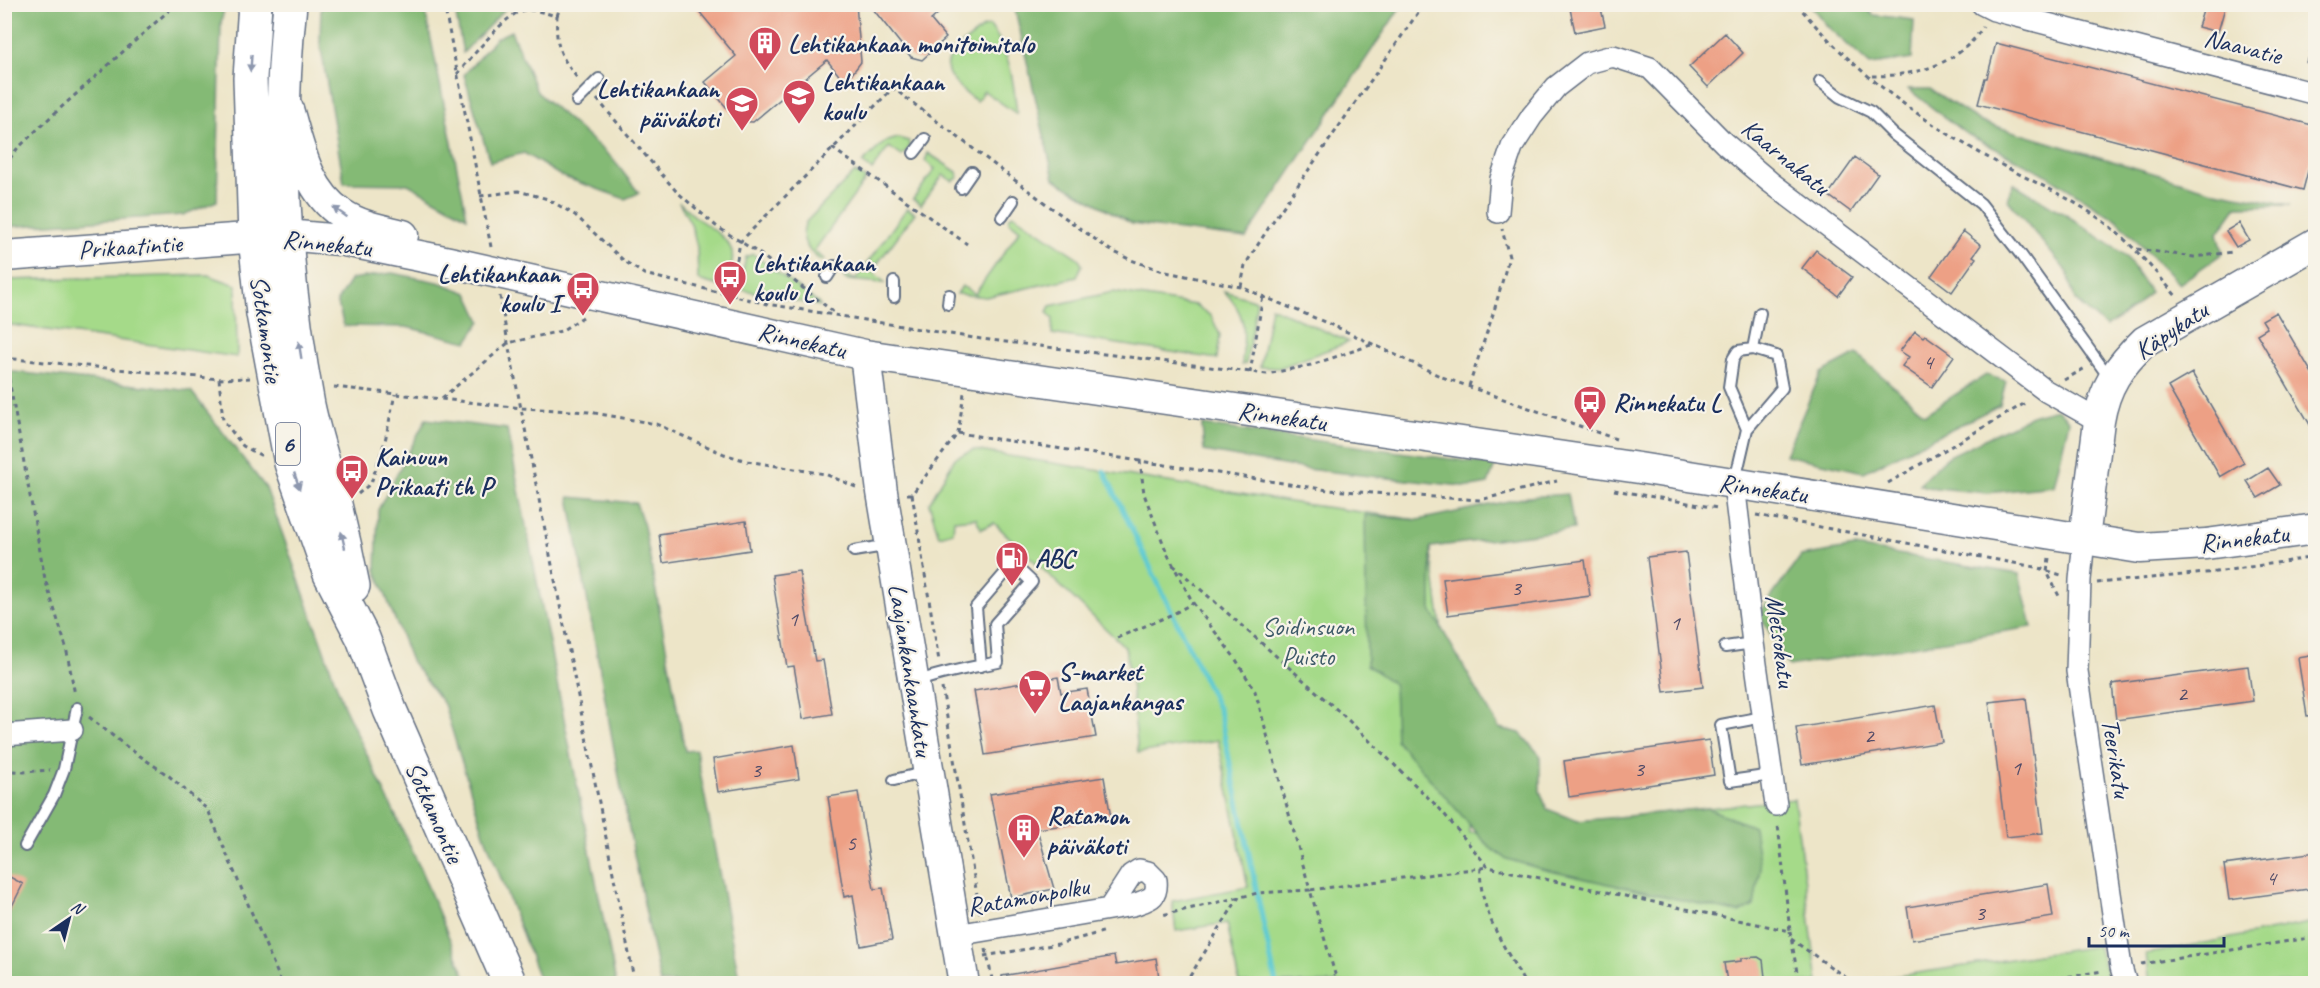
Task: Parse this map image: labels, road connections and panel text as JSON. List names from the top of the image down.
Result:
{
  "streets": {
    "highway": ["Sotkamontie", "6"],
    "street": [
      "Naavatie",
      "Kaarnakatu",
      "Rinnekatu",
      "Prikaatintie",
      "Käpykatu",
      "Metsokatu",
      "Laajankankaankatu",
      "Teerikatu",
      "Ratamonpolku"
    ]
  },
  "crossings": [
    ["Kaarnakatu", "Käpykatu"],
    ["Rinnekatu", "Prikaatintie"],
    ["Rinnekatu", "Sotkamontie"],
    ["Rinnekatu", "Käpykatu"],
    ["Rinnekatu", "Metsokatu"],
    ["Rinnekatu", "Laajankankaankatu"],
    ["Rinnekatu", "Teerikatu"],
    ["Prikaatintie", "Sotkamontie"],
    ["Käpykatu", "Teerikatu"],
    ["Laajankankaankatu", "Ratamonpolku"]
  ],
  "parks": ["Soidinsuon Puisto"],
  "places": {
    "building": ["Lehtikankaan monitoimitalo", "Ratamon päiväkoti"],
    "school or university": ["Lehtikankaan koulu", "Lehtikankaan päiväkoti"],
    "bus stop": [
      "Lehtikankaan koulu L",
      "Lehtikankaan koulu I",
      "Rinnekatu L",
      "Kainuun Prikaati th P"
    ],
    "fuel station": ["ABC"],
    "supermarket": ["S-market Laajankangas"]
  },
  "house_numbers": [
    "4",
    "3",
    "1",
    "1",
    "2",
    "2",
    "1",
    "3",
    "3",
    "5",
    "4",
    "3"
  ],
  "scale_bar": "50 m",
  "north": "top right"
}
